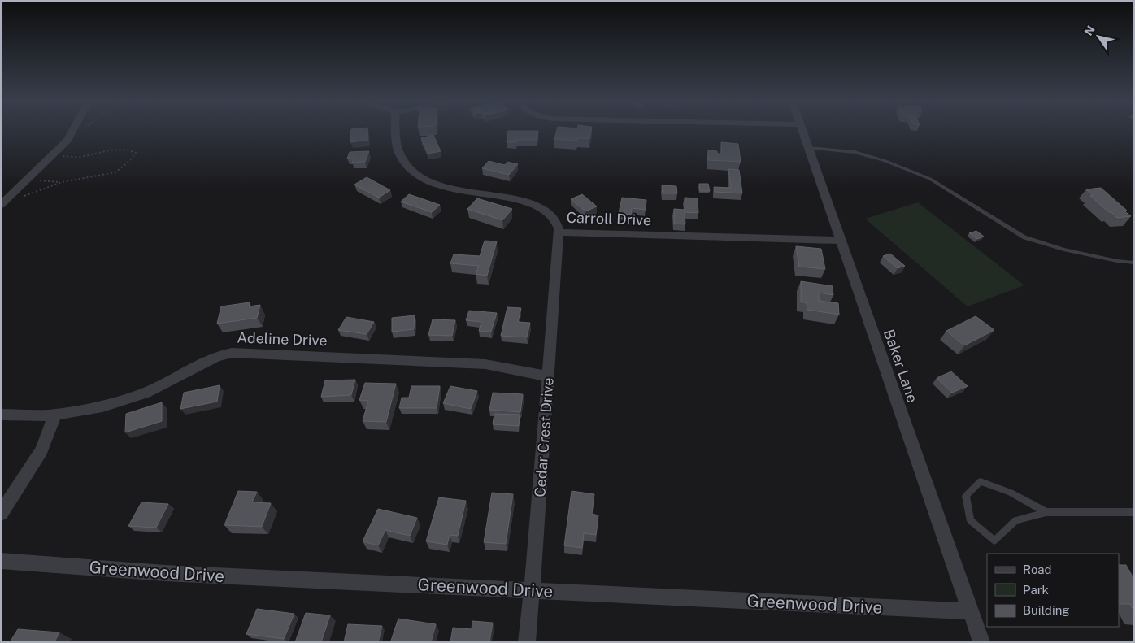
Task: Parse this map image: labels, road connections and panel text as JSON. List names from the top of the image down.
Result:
{
  "streets": {
    "street": [
      "Carroll Drive",
      "Adeline Drive",
      "Baker Lane",
      "Cedar Crest Drive",
      "Greenwood Drive"
    ]
  },
  "crossings": [
    ["Carroll Drive", "Baker Lane"],
    ["Carroll Drive", "Cedar Crest Drive"],
    ["Adeline Drive", "Cedar Crest Drive"],
    ["Baker Lane", "Greenwood Drive"],
    ["Cedar Crest Drive", "Greenwood Drive"]
  ],
  "legend": ["Road", "Park", "Building"],
  "north": "top left"
}
